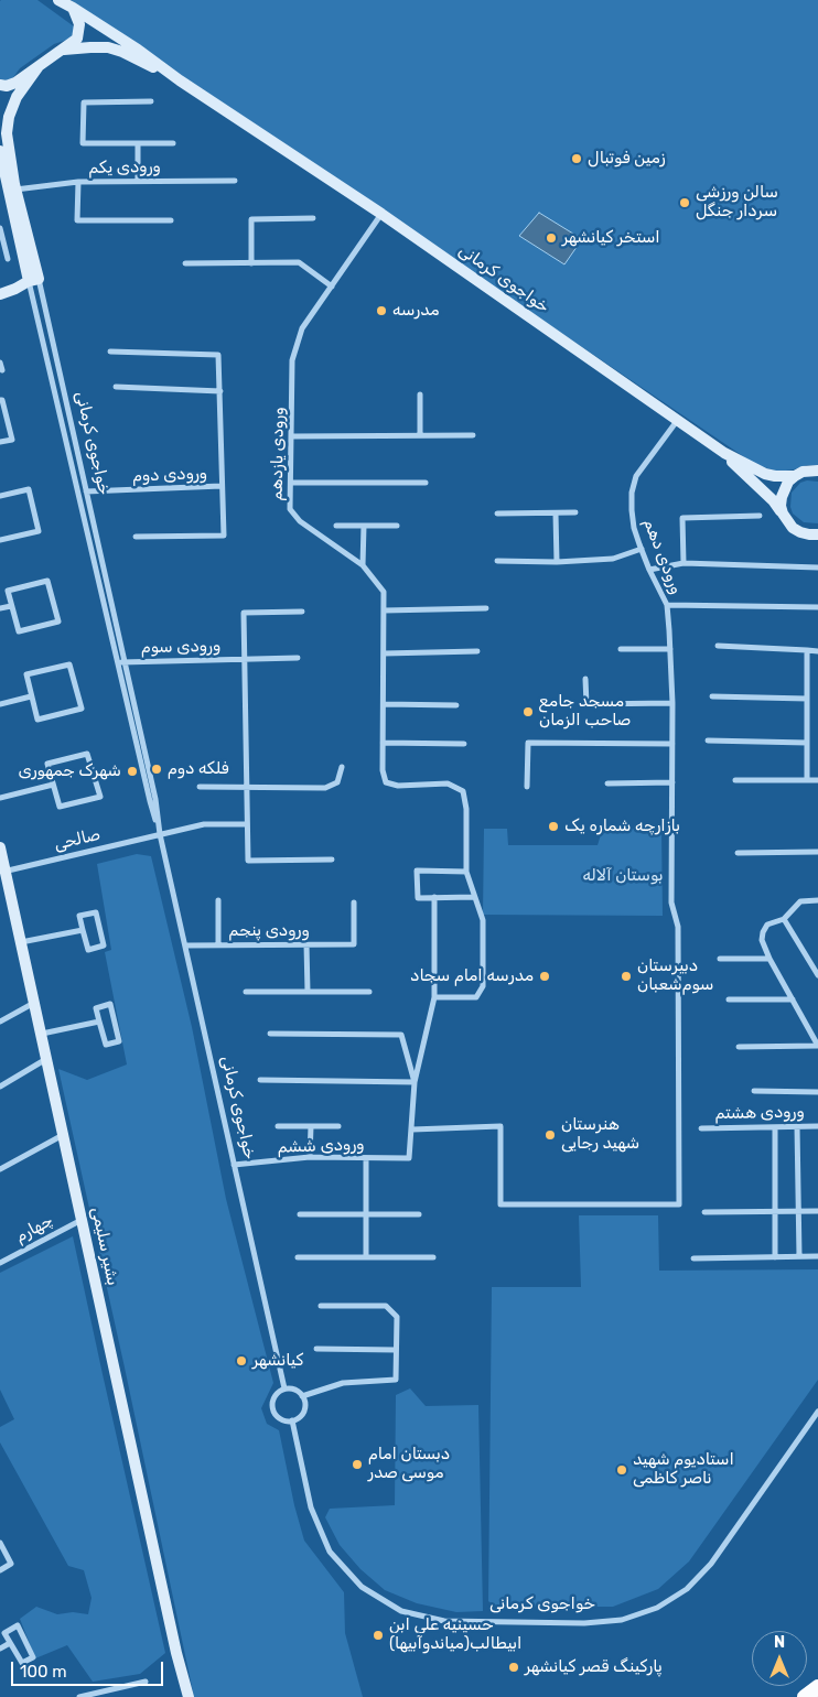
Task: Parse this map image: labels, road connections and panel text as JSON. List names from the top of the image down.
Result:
{
  "streets": {
    "main road": ["خواجوی کرمانی", "بشیر سلیمی"],
    "street": [
      "ورودی یکم",
      "ورودی یازدهم",
      "ورودی دوم",
      "ورودی دهم",
      "ورودی سوم",
      "صالحی",
      "ورودی پنجم",
      "ورودی هشتم",
      "ورودی ششم",
      "چهارم"
    ]
  },
  "crossings": [
    ["ورودی یکم", "خواجوی کرمانی"],
    ["خواجوی کرمانی", "ورودی یازدهم"],
    ["خواجوی کرمانی", "ورودی دوم"],
    ["خواجوی کرمانی", "ورودی دهم"],
    ["خواجوی کرمانی", "ورودی سوم"],
    ["خواجوی کرمانی", "صالحی"],
    ["خواجوی کرمانی", "ورودی پنجم"],
    ["خواجوی کرمانی", "ورودی ششم"],
    ["ورودی دهم", "ورودی ششم"],
    ["صالحی", "بشیر سلیمی"],
    ["چهارم", "بشیر سلیمی"]
  ],
  "parks": ["بوستان آلاله"],
  "places": [
    "زمین فوتبال",
    "سالن ورزشی سردار جنگل",
    "استخر کیانشهر",
    "مدرسه",
    "مسجد جامع صاحب الزمان",
    "فلکه دوم",
    "شهرک جمهوری",
    "بازارچه شماره یک",
    "مدرسه امام سجاد",
    "دبیرستان سوم‌شعبان",
    "هنرستان شهید رجایی",
    "کیانشهر",
    "دبستان امام موسی صدر",
    "استادیوم شهید ناصر کاظمی",
    "حسینیه علی ابن ابیطالب(میاندوآبیها)",
    "پارکینگ قصر کیانشهر"
  ],
  "scale_bar": "100 m",
  "north": "top"
}
